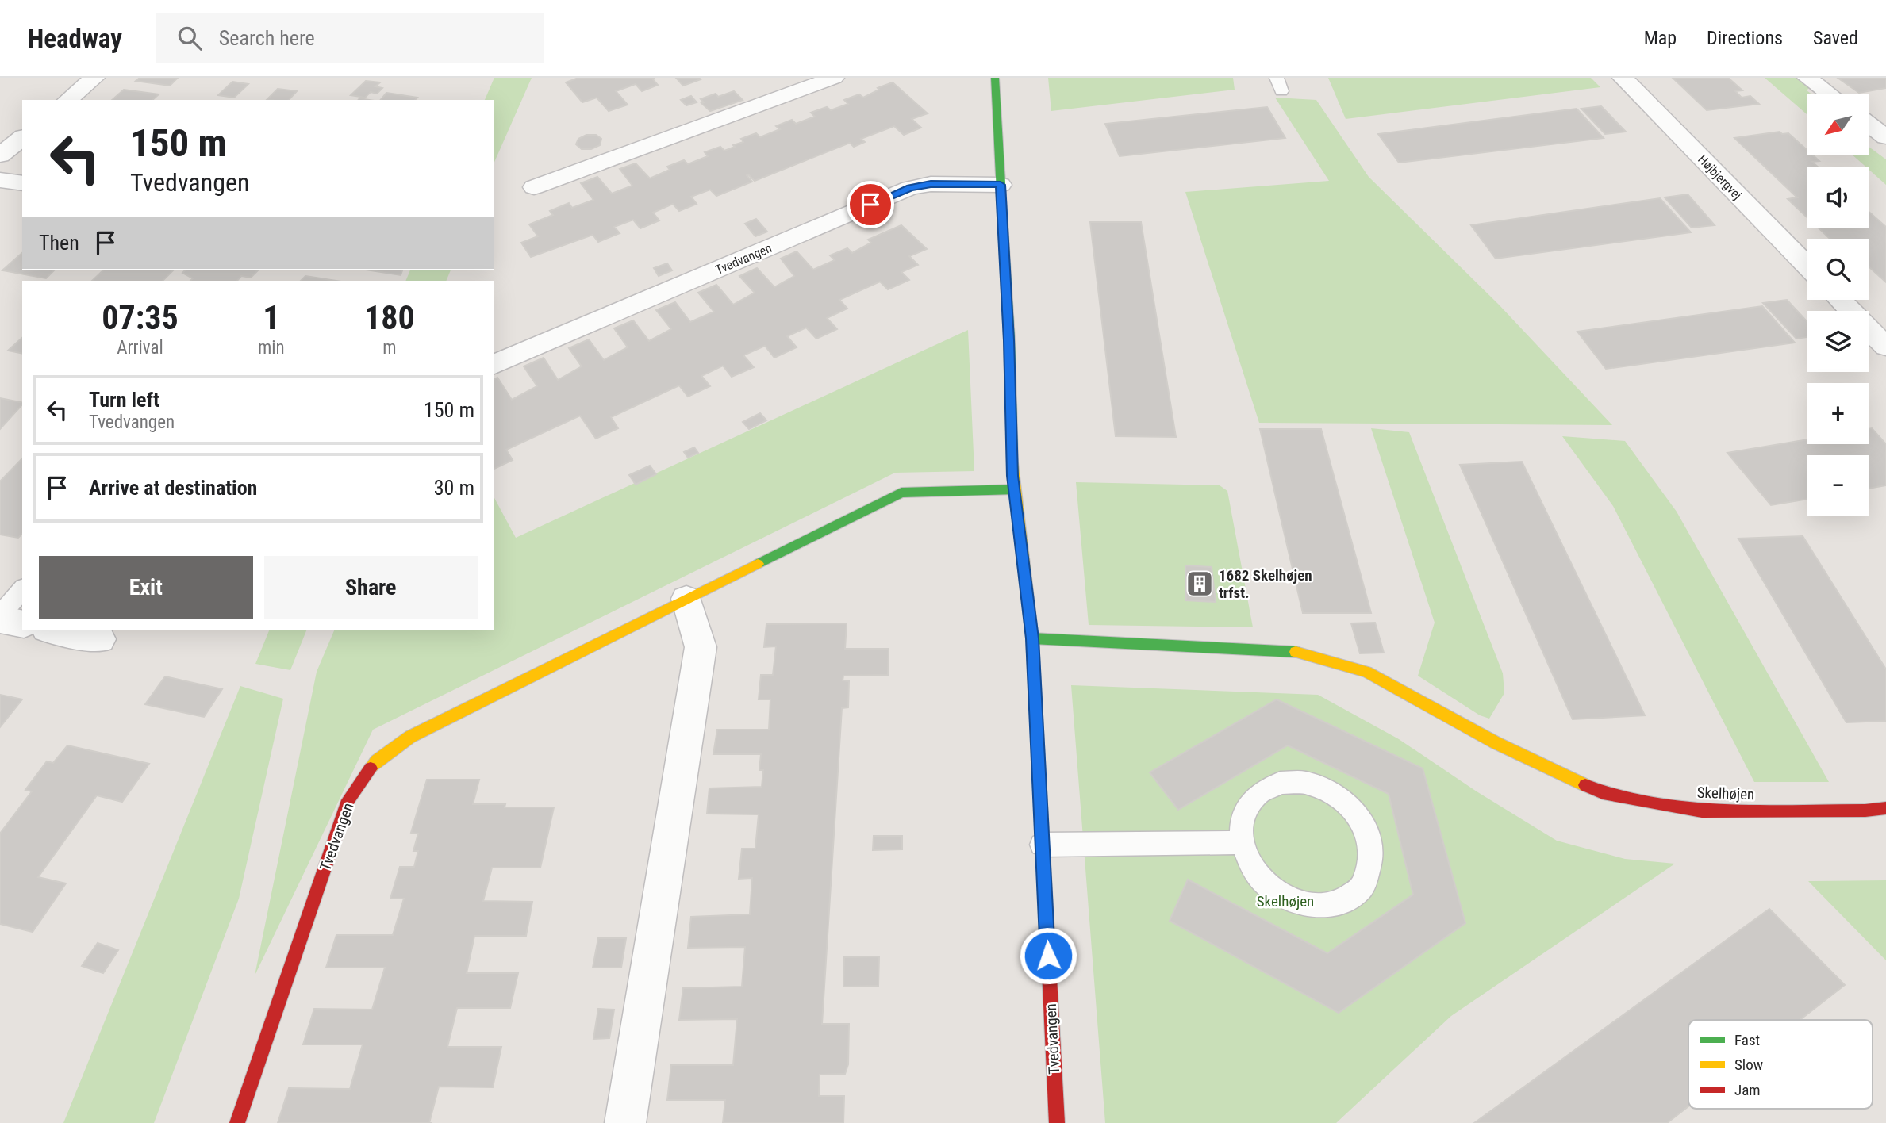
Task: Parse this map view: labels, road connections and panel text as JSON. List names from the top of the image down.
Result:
{
  "streets": {
    "street": ["Højbjergvej", "Tvedvangen", "Skelhøjen"]
  },
  "crossings": [
    ["Tvedvangen", "Skelhøjen"]
  ],
  "parks": ["Skelhøjen"],
  "places": {
    "building": ["1682 Skelhøjen trfst."]
  },
  "legend": ["Fast", "Slow", "Jam"],
  "north": "bottom left",
  "page": {
    "header": "Headway",
    "search": "Search here",
    "nav": ["Map", "Directions", "Saved"],
    "map_buttons": ["+", "−"],
    "turn": ["150 m", "Tvedvangen"],
    "then": "Then",
    "eta": [
      "07:35",
      "Arrival",
      "1",
      "min",
      "180",
      "m"
    ],
    "list": [
      {
        "name": "Turn left",
        "note": "Tvedvangen",
        "value": "150 m"
      },
      {
        "name": "Arrive at destination",
        "value": "30 m"
      }
    ],
    "buttons": ["Exit", "Share"]
  }
}
